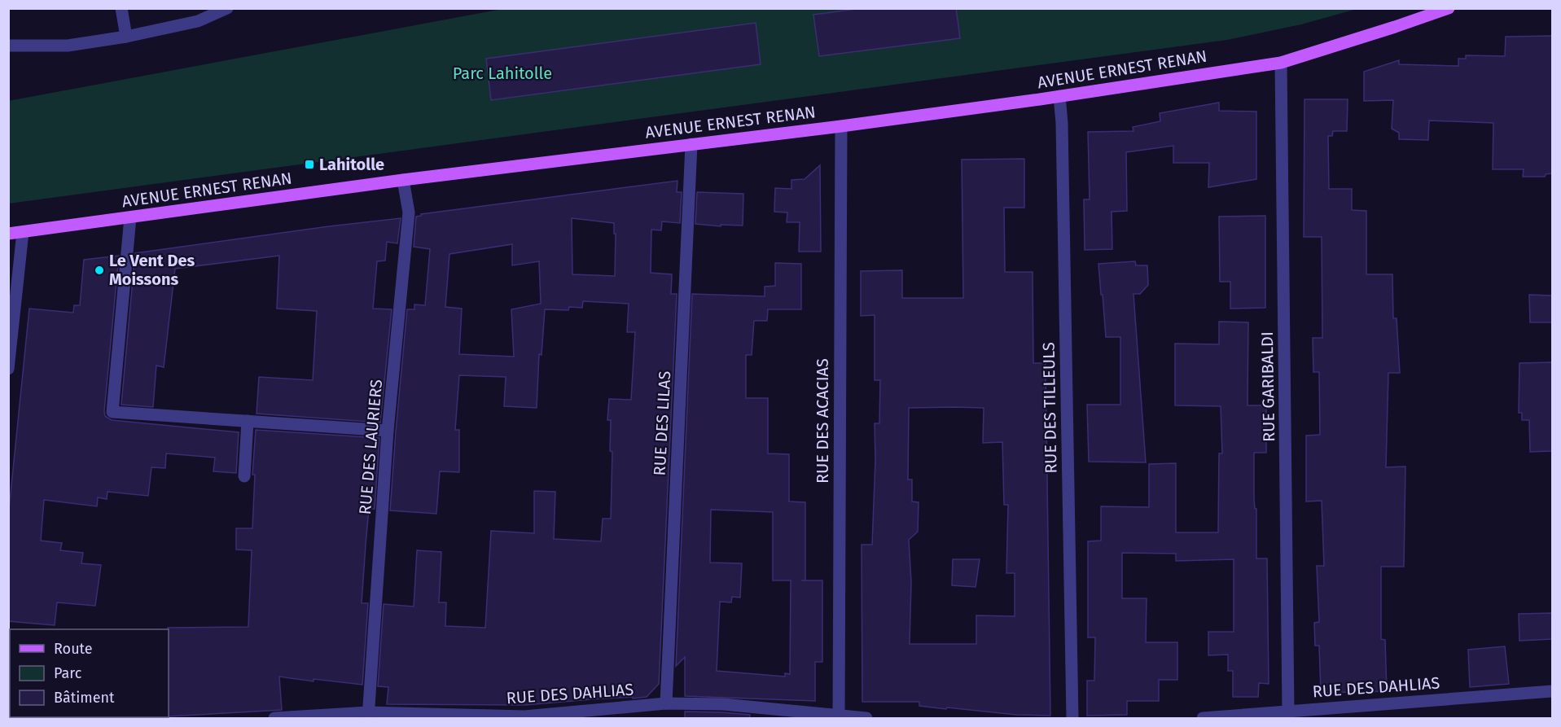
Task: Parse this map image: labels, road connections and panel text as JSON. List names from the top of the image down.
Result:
{
  "streets": {
    "main road": ["AVENUE ERNEST RENAN"],
    "street": [
      "RUE GARIBALDI",
      "RUE DES TILLEULS",
      "RUE DES ACACIAS",
      "RUE DES LILAS",
      "RUE DES LAURIERS",
      "RUE DES DAHLIAS"
    ]
  },
  "crossings": [
    ["AVENUE ERNEST RENAN", "RUE GARIBALDI"],
    ["AVENUE ERNEST RENAN", "RUE DES TILLEULS"],
    ["AVENUE ERNEST RENAN", "RUE DES ACACIAS"],
    ["AVENUE ERNEST RENAN", "RUE DES LILAS"],
    ["AVENUE ERNEST RENAN", "RUE DES LAURIERS"],
    ["RUE GARIBALDI", "RUE DES DAHLIAS"],
    ["RUE DES ACACIAS", "RUE DES DAHLIAS"],
    ["RUE DES LILAS", "RUE DES DAHLIAS"],
    ["RUE DES LAURIERS", "RUE DES DAHLIAS"]
  ],
  "parks": ["Parc Lahitolle"],
  "places": {
    "transit": ["Lahitolle"],
    "other": ["Le Vent Des Moissons"]
  },
  "legend": ["Route", "Parc", "Bâtiment"]
}
